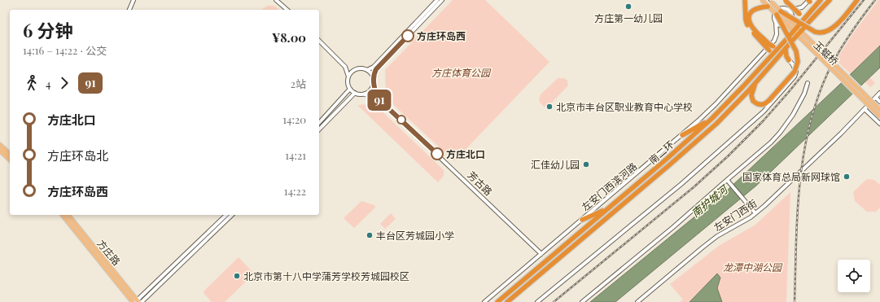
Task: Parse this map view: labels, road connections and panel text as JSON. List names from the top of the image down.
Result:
{
  "streets": {
    "highway": ["南二环"],
    "main road": ["玉蜓桥", "方庄路"],
    "street": ["芳古路", "左安门西滨河路", "左安门西街"]
  },
  "crossings": [
    ["芳古路", "左安门西滨河路"]
  ],
  "water": ["南护城河"],
  "parks": ["方庄体育公园", "龙潭中湖公园"],
  "places": [
    "方庄第一幼儿园",
    "方庄环岛西",
    "北京市丰台区职业教育中心学校",
    "方庄北口",
    "汇佳幼儿园",
    "国家体育总局新网球馆",
    "丰台区芳城园小学",
    "北京市第十八中学蒲芳学校芳城园校区"
  ],
  "lines": ["bus line 91"],
  "page": {
    "on_map": "91",
    "heading": ["6 分钟", "14:16 – 14:22 · 公交", "¥8.00"],
    "legs": ["4", "91", "2站"],
    "list": [
      {
        "name": "方庄北口",
        "value": "14:20"
      },
      {
        "name": "方庄环岛北",
        "value": "14:21"
      },
      {
        "name": "方庄环岛西",
        "value": "14:22"
      }
    ]
  }
}
